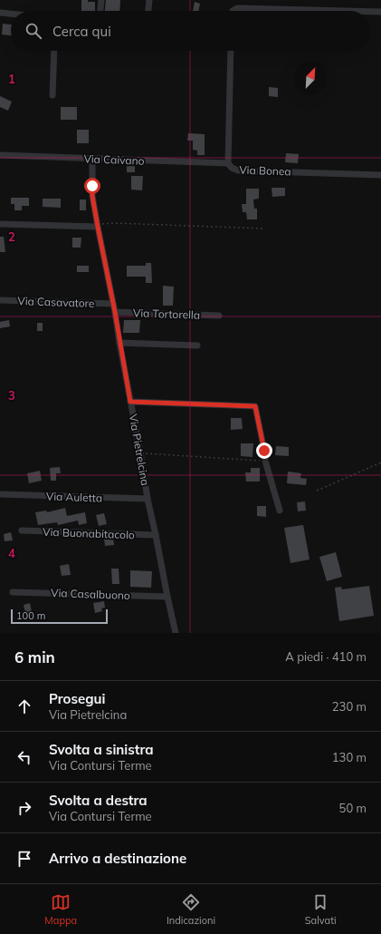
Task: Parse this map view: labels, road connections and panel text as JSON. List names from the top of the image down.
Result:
{
  "streets": {
    "street": [
      "Via Caivano",
      "Via Bonea",
      "Via Casavatore",
      "Via Tortorella",
      "Via Pietrelcina",
      "Via Auletta",
      "Via Buonabitacolo",
      "Via Casalbuono"
    ]
  },
  "crossings": [
    ["Via Caivano", "Via Bonea"],
    ["Via Caivano", "Via Pietrelcina"],
    ["Via Casavatore", "Via Pietrelcina"],
    ["Via Tortorella", "Via Pietrelcina"],
    ["Via Pietrelcina", "Via Auletta"],
    ["Via Pietrelcina", "Via Buonabitacolo"],
    ["Via Pietrelcina", "Via Casalbuono"]
  ],
  "scale_bar": "100 m",
  "north": "top right",
  "page": {
    "search": "Cerca qui",
    "scale": "100 m",
    "heading": ["6 min", "A piedi · 410 m"],
    "list": [
      ["Prosegui", "Via Pietrelcina", "230 m"],
      ["Svolta a sinistra", "Via Contursi Terme", "130 m"],
      ["Svolta a destra", "Via Contursi Terme", "50 m"],
      "Arrivo a destinazione"
    ],
    "nav": ["Mappa", "Indicazioni", "Salvati"]
  },
  "grid": {
    "rows": [
      "1",
      "2",
      "3",
      "4"
    ]
  }
}
